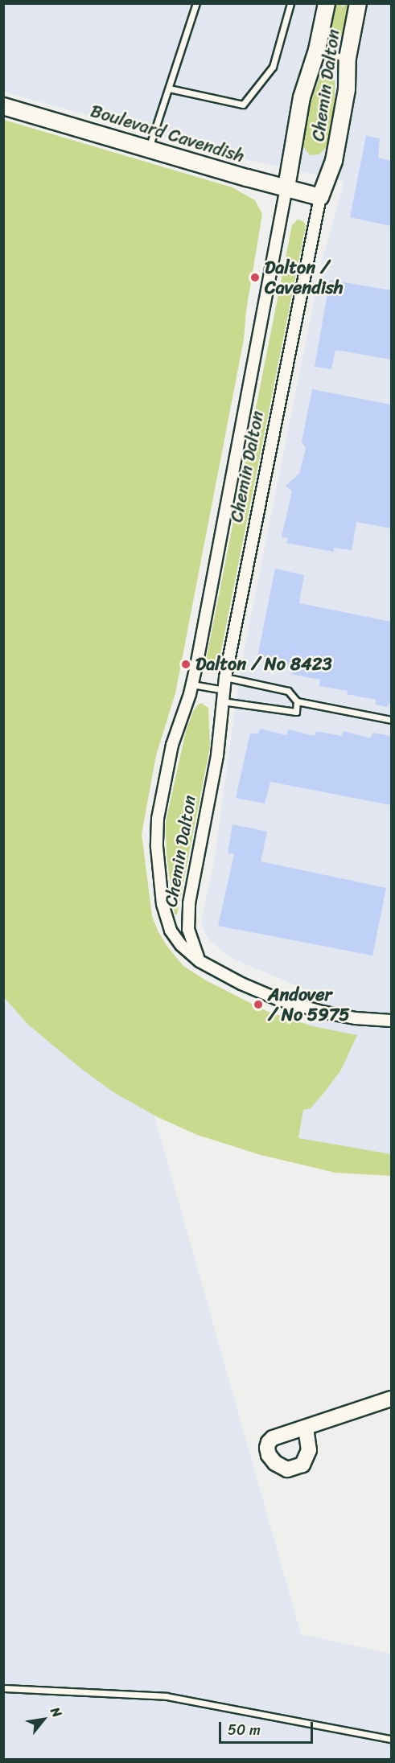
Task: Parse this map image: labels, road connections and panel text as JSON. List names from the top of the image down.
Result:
{
  "streets": {
    "main road": ["Chemin Dalton", "Boulevard Cavendish"]
  },
  "crossings": [
    ["Chemin Dalton", "Boulevard Cavendish"]
  ],
  "places": ["Dalton / Cavendish", "Dalton / No 8423", "Andover / No 5975"],
  "scale_bar": "50 m",
  "north": "top right"
}
